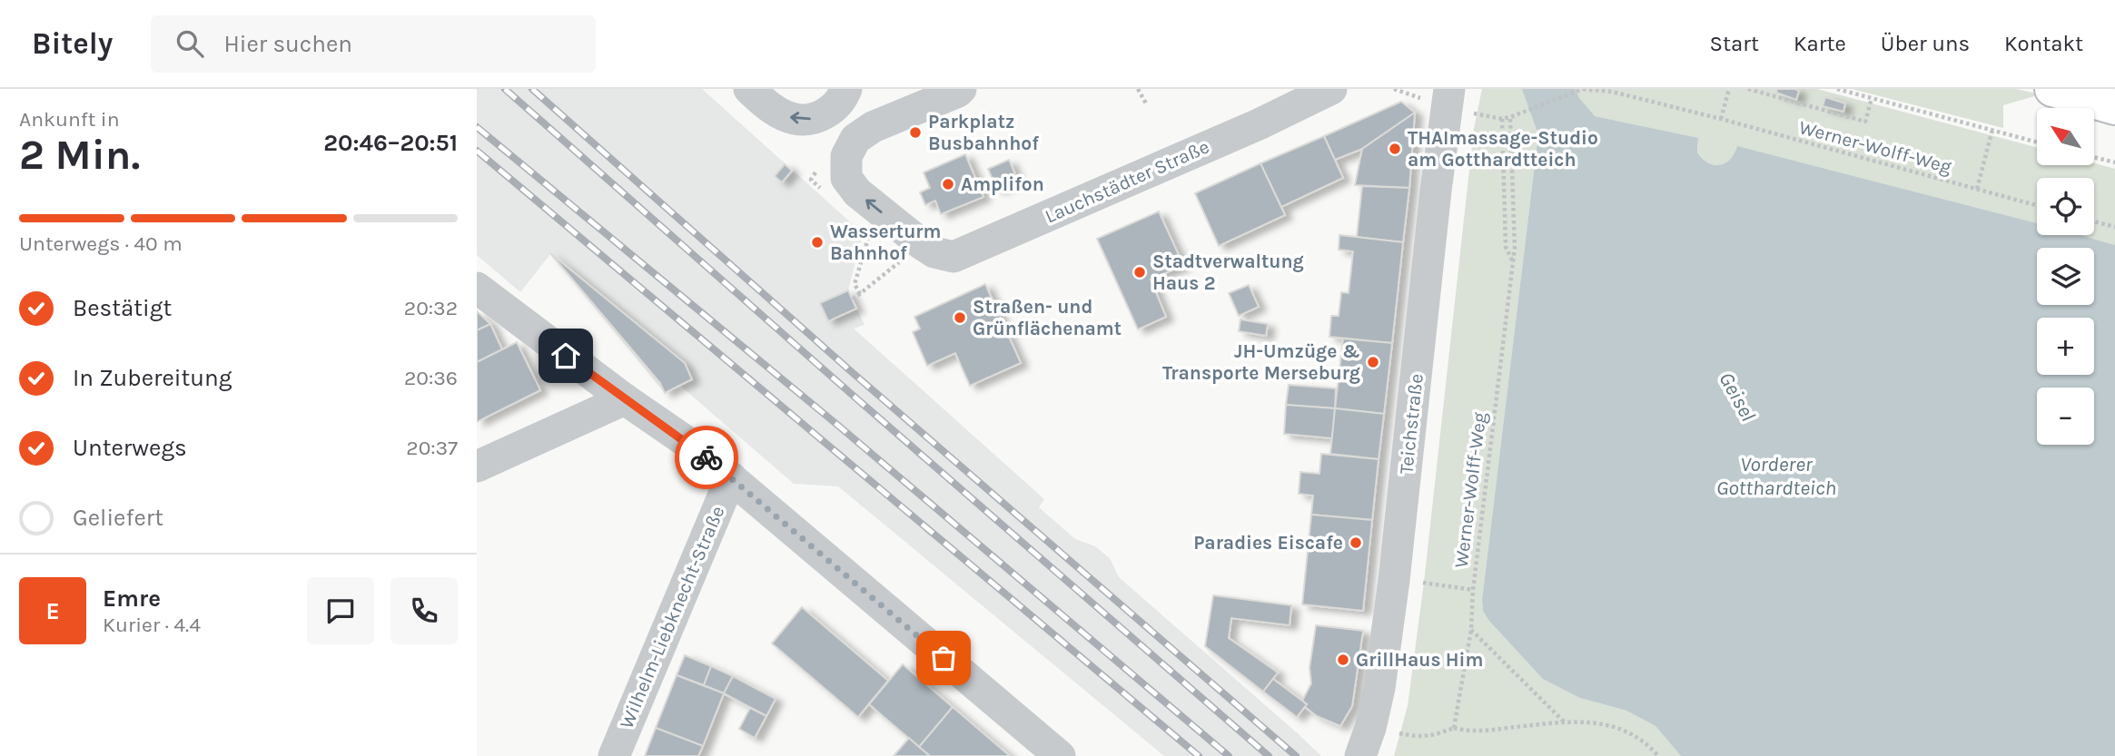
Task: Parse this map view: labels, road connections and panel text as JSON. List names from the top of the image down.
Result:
{
  "streets": {
    "street": ["Lauchstädter Straße", "Teichstraße", "Wilhelm-Liebknecht-Straße"],
    "path": ["Werner-Wolff-Weg"]
  },
  "water": ["Geisel", "Vorderer Gotthardteich"],
  "places": [
    "Parkplatz Busbahnhof",
    "THAImassage-Studio am Gotthardtteich",
    "Amplifon",
    "Wasserturm Bahnhof",
    "Stadtverwaltung Haus 2",
    "Straßen- und Grünflächenamt",
    "JH-Umzüge & Transporte Merseburg",
    "Paradies Eiscafe",
    "GrillHaus Him"
  ],
  "north": "top left",
  "page": {
    "header": "Bitely",
    "search": "Hier suchen",
    "nav": [
      "Start",
      "Karte",
      "Über uns",
      "Kontakt"
    ],
    "heading": ["2 Min.", "Ankunft in", "20:46–20:51"],
    "panel": ["Emre", "Kurier · 4.4"],
    "map_buttons": ["+", "−"],
    "bar": "Unterwegs · 40 m",
    "list": [
      ["Bestätigt", "20:32"],
      ["In Zubereitung", "20:36"],
      ["Unterwegs", "20:37"],
      "Geliefert"
    ],
    "round": "E"
  }
}
